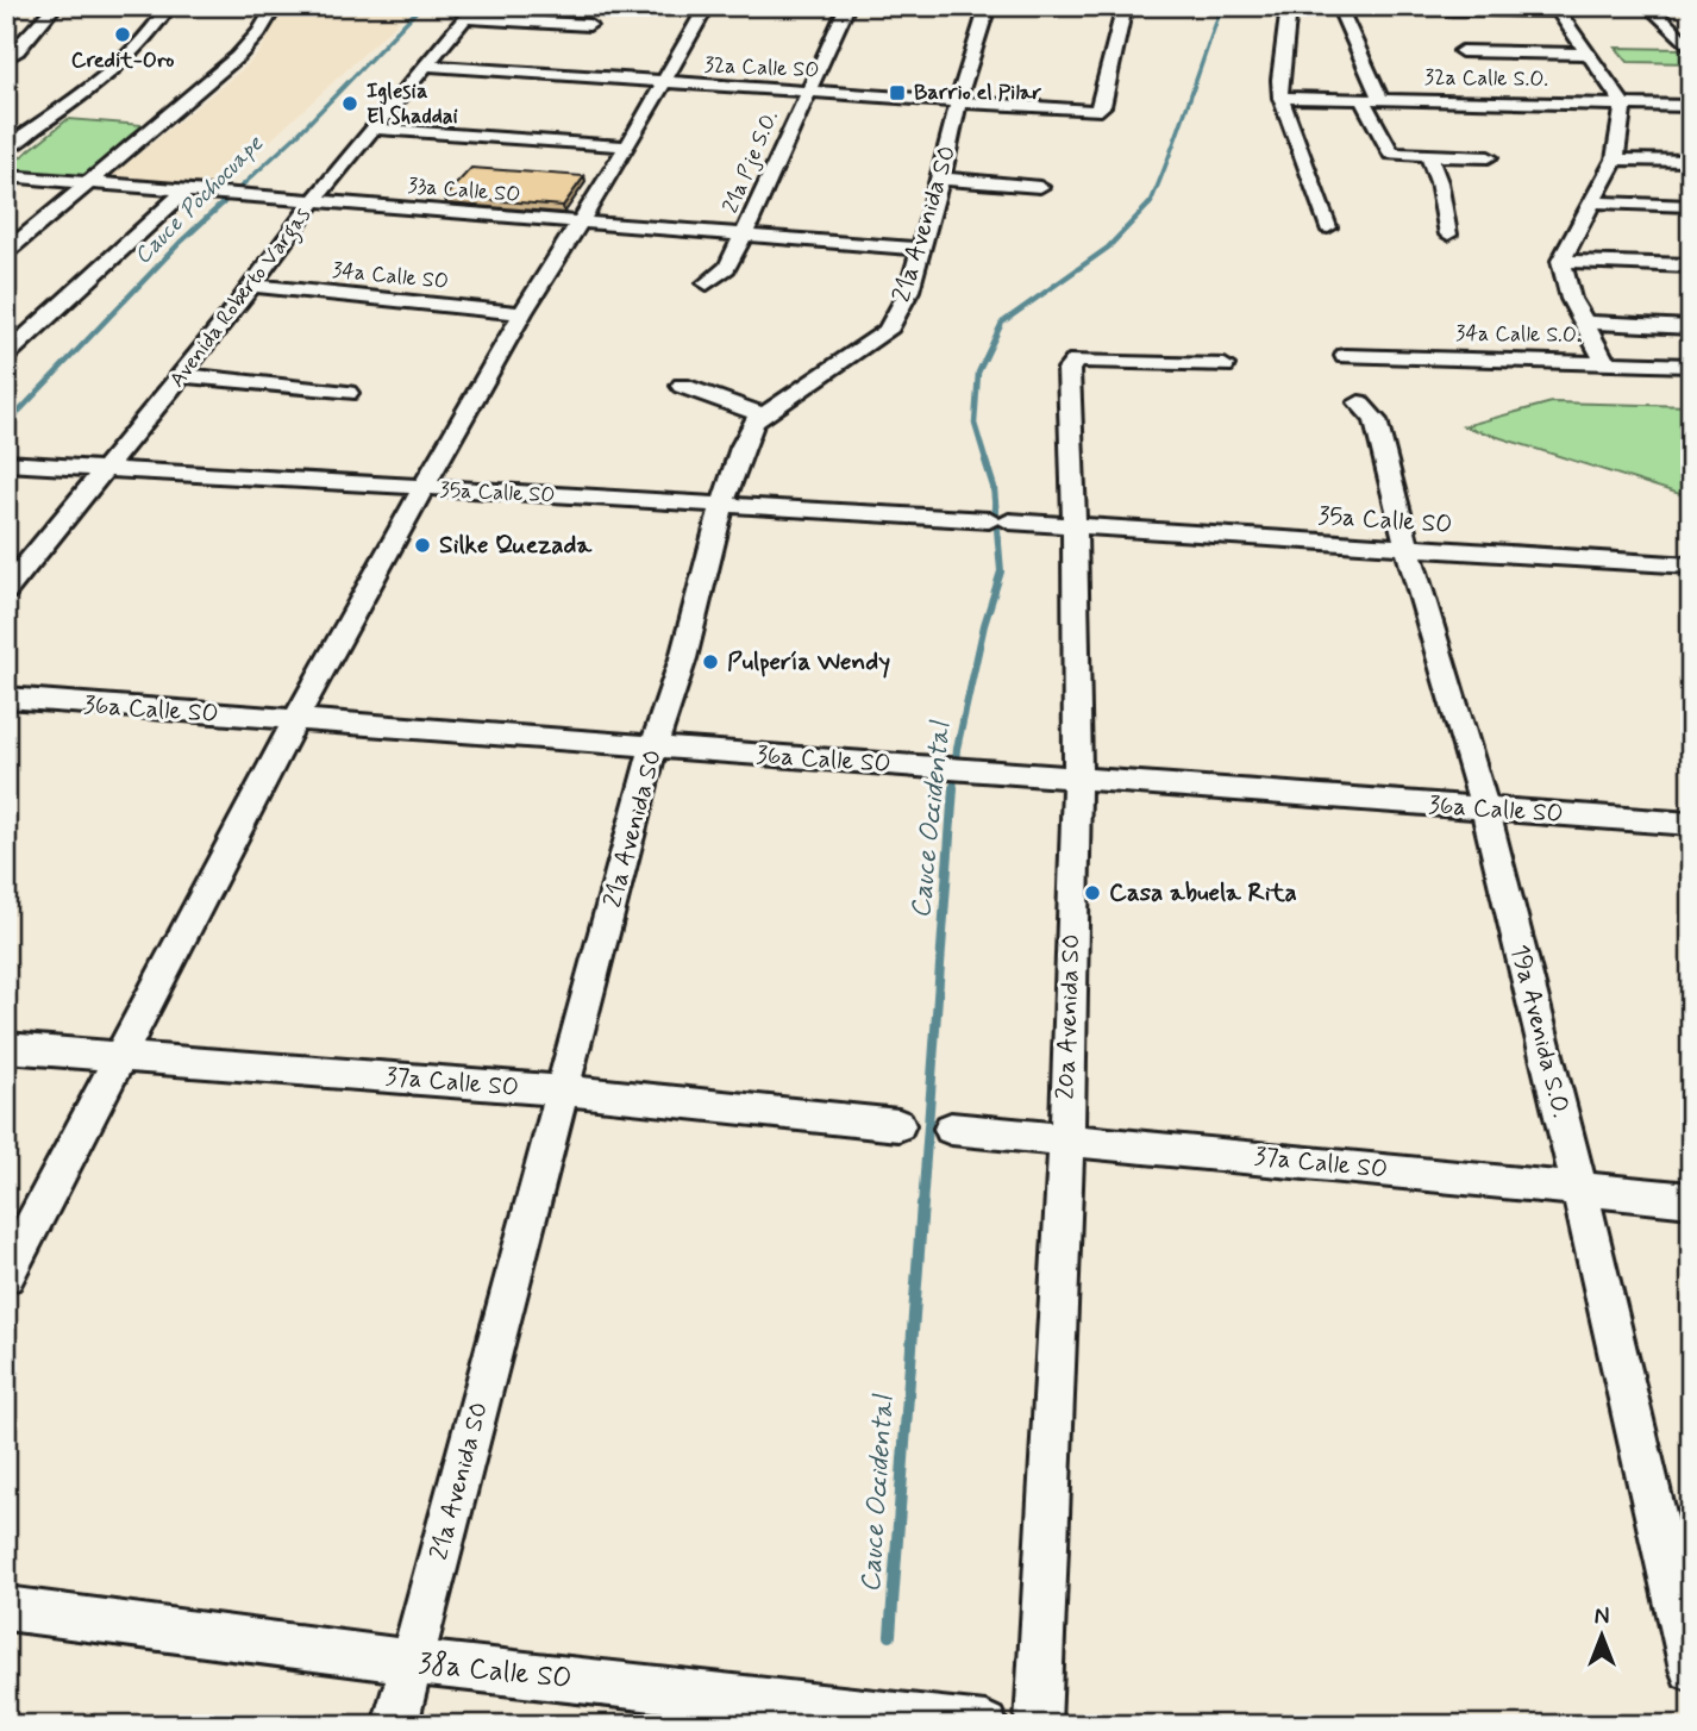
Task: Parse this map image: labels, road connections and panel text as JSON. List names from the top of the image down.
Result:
{
  "streets": {
    "street": [
      "32a Calle SO",
      "32a Calle S.O.",
      "21a Pje S.O.",
      "33a Calle SO",
      "21a Avenida SO",
      "34a Calle SO",
      "Avenida Roberto Vargas",
      "34a Calle S.O.",
      "35a Calle SO",
      "36a Calle SO",
      "20a Avenida SO",
      "19a Avenida S.O.",
      "37a Calle SO",
      "38a Calle SO"
    ]
  },
  "crossings": [
    ["32a Calle SO", "21a Pje S.O."],
    ["32a Calle SO", "21a Avenida SO"],
    ["32a Calle SO", "Avenida Roberto Vargas"],
    ["21a Pje S.O.", "33a Calle SO"],
    ["33a Calle SO", "21a Avenida SO"],
    ["33a Calle SO", "Avenida Roberto Vargas"],
    ["21a Avenida SO", "35a Calle SO"],
    ["21a Avenida SO", "36a Calle SO"],
    ["21a Avenida SO", "37a Calle SO"],
    ["21a Avenida SO", "38a Calle SO"],
    ["34a Calle SO", "Avenida Roberto Vargas"],
    ["Avenida Roberto Vargas", "35a Calle SO"],
    ["35a Calle SO", "20a Avenida SO"],
    ["35a Calle SO", "19a Avenida S.O."],
    ["36a Calle SO", "20a Avenida SO"],
    ["36a Calle SO", "19a Avenida S.O."],
    ["20a Avenida SO", "37a Calle SO"],
    ["19a Avenida S.O.", "37a Calle SO"]
  ],
  "water": ["Cauce Pochocuape", "Cauce Occidental"],
  "places": {
    "other": [
      "Credit-Oro",
      "Iglesia El Shaddai",
      "Silke Quezada",
      "Pulpería Wendy",
      "Casa abuela Rita"
    ],
    "transit": ["Barrio el Pilar"]
  },
  "north": "top"
}
